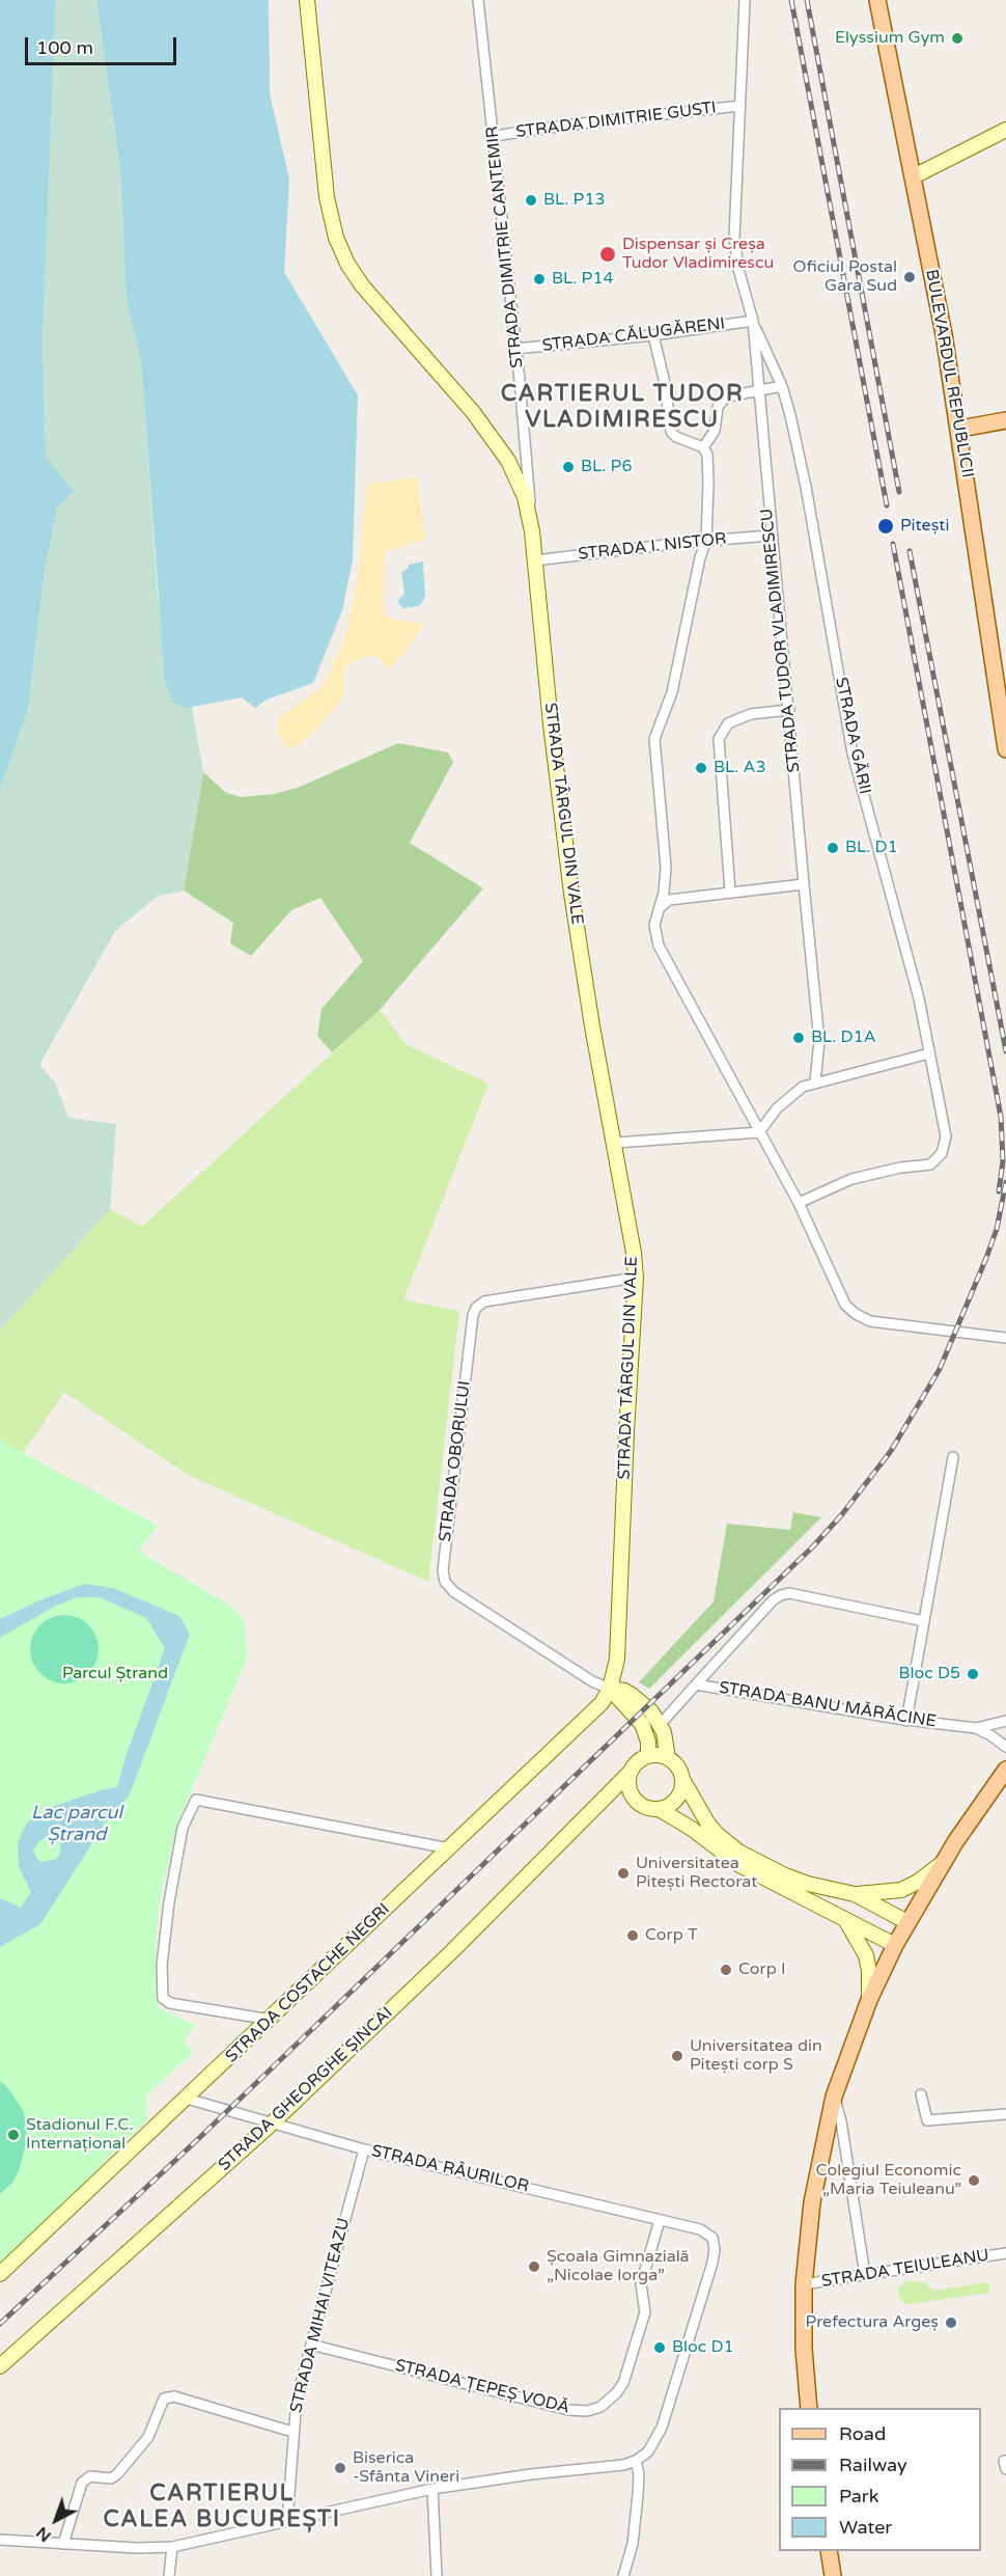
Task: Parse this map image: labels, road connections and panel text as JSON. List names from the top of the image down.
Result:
{
  "streets": {
    "main road": [
      "BULEVARDUL REPUBLICII",
      "STRADA TÂRGUL DIN VALE",
      "STRADA COSTACHE NEGRI",
      "STRADA GHEORGHE ȘINCAI"
    ],
    "street": [
      "STRADA DIMITRIE GUSTI",
      "STRADA DIMITRIE CANTEMIR",
      "STRADA CĂLUGĂRENI",
      "STRADA I. NISTOR",
      "STRADA TUDOR VLADIMIRESCU",
      "STRADA GĂRII",
      "STRADA OBORULUI",
      "STRADA BANU MĂRĂCINE",
      "STRADA RÂURILOR",
      "STRADA TEIULEANU",
      "STRADA MIHAI VITEAZU",
      "STRADA ȚEPEȘ VODĂ"
    ]
  },
  "crossings": [
    ["STRADA DIMITRIE GUSTI", "STRADA DIMITRIE CANTEMIR"],
    ["STRADA DIMITRIE GUSTI", "STRADA TUDOR VLADIMIRESCU"],
    ["STRADA DIMITRIE CANTEMIR", "STRADA CĂLUGĂRENI"],
    ["STRADA DIMITRIE CANTEMIR", "STRADA TÂRGUL DIN VALE"],
    ["STRADA CĂLUGĂRENI", "STRADA TUDOR VLADIMIRESCU"],
    ["STRADA CĂLUGĂRENI", "STRADA GĂRII"],
    ["STRADA I. NISTOR", "STRADA TUDOR VLADIMIRESCU"],
    ["STRADA I. NISTOR", "STRADA TÂRGUL DIN VALE"],
    ["STRADA TUDOR VLADIMIRESCU", "STRADA GĂRII"],
    ["STRADA TÂRGUL DIN VALE", "STRADA OBORULUI"],
    ["STRADA TÂRGUL DIN VALE", "STRADA COSTACHE NEGRI"],
    ["STRADA OBORULUI", "STRADA COSTACHE NEGRI"],
    ["STRADA COSTACHE NEGRI", "STRADA RÂURILOR"],
    ["STRADA GHEORGHE ȘINCAI", "STRADA RÂURILOR"],
    ["STRADA RÂURILOR", "STRADA MIHAI VITEAZU"],
    ["STRADA RÂURILOR", "STRADA ȚEPEȘ VODĂ"],
    ["STRADA MIHAI VITEAZU", "STRADA ȚEPEȘ VODĂ"]
  ],
  "districts": ["CARTIERUL TUDOR VLADIMIRESCU", "CARTIERUL CALEA BUCUREȘTI"],
  "water": ["Lac parcul Ștrand"],
  "parks": ["Parcul Ștrand"],
  "places": [
    "Elyssium Gym",
    "BL. P13",
    "Dispensar și Creșa Tudor Vladimirescu",
    "Oficiul Postal Gara Sud",
    "BL. P14",
    "BL. P6",
    "Pitești",
    "BL. A3",
    "BL. D1",
    "BL. D1A",
    "Bloc D5",
    "Universitatea Pitești Rectorat",
    "Corp T",
    "Corp I",
    "Universitatea din Pitești corp S",
    "Stadionul F.C. Internațional",
    "Colegiul Economic „Maria Teiuleanu”",
    "Școala Gimnazială „Nicolae Iorga”",
    "Prefectura Argeș",
    "Bloc D1",
    "Biserica -Sfânta Vineri"
  ],
  "legend": [
    "Road",
    "Railway",
    "Park",
    "Water"
  ],
  "scale_bar": "100 m",
  "north": "bottom left"
}
